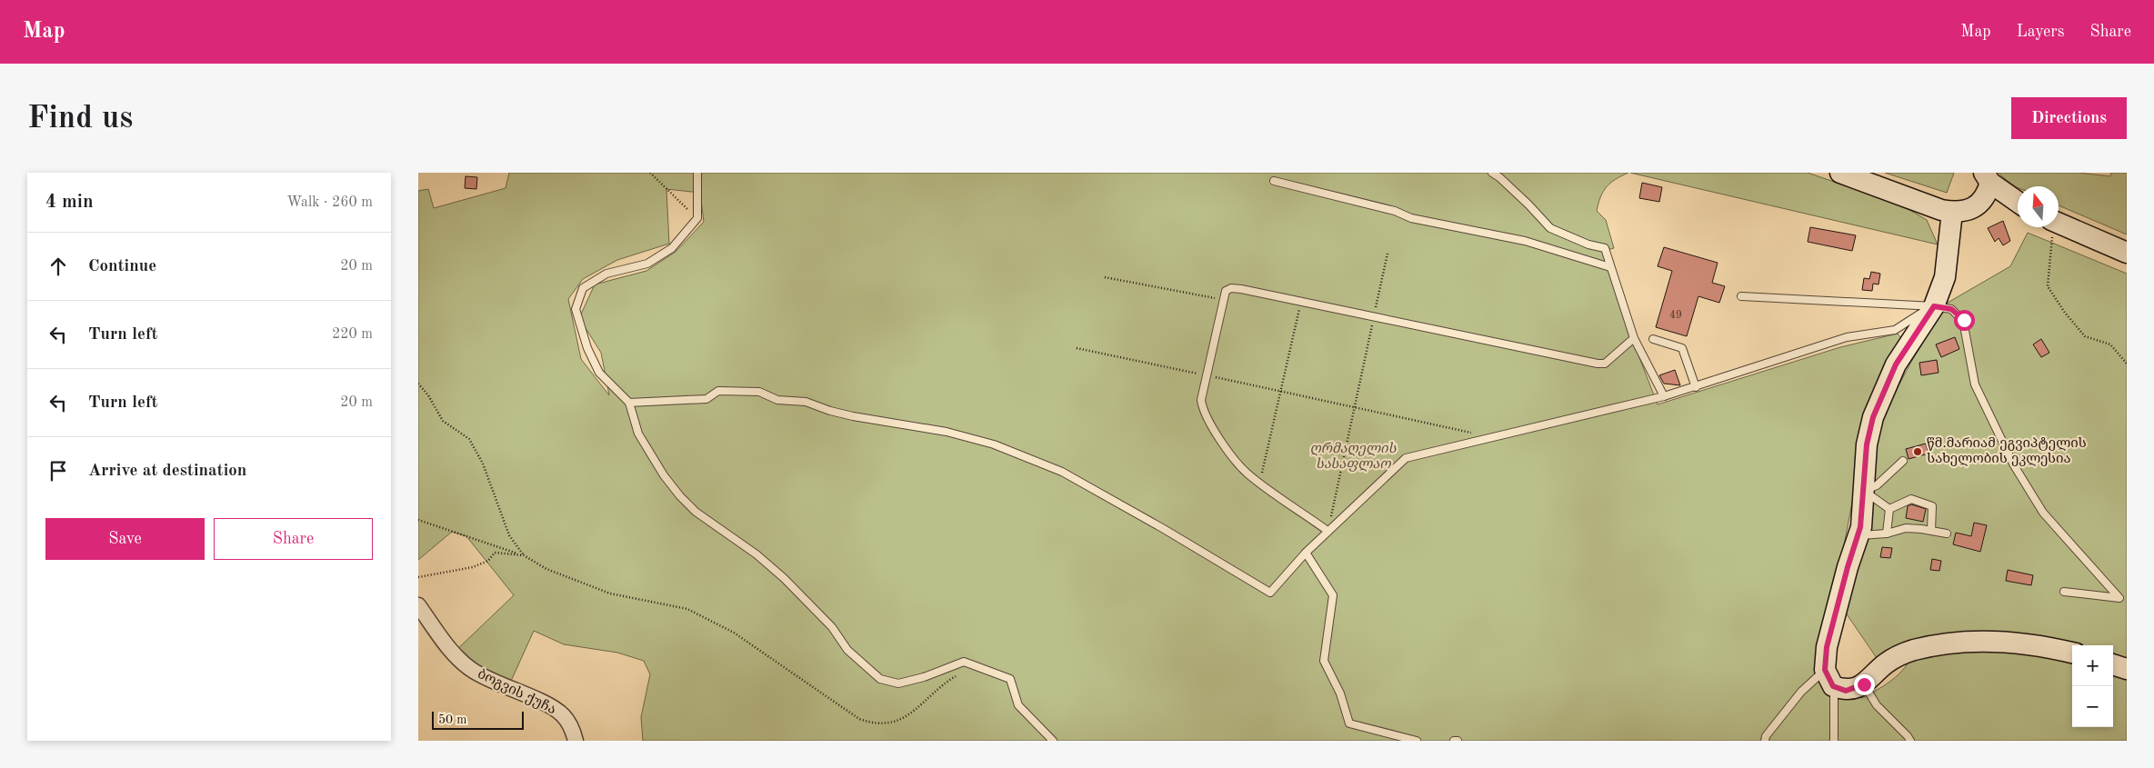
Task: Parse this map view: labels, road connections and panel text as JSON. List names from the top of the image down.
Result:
{
  "streets": {
    "street": ["ბოგვის ქუჩა"]
  },
  "parks": ["ღრმაღელის სასაფლაო"],
  "places": ["წმ.მარიამ ეგვიპტელის სახელობის ეკლესია"],
  "house_numbers": ["49"],
  "scale_bar": "50 m",
  "north": "top",
  "page": {
    "header": "Map",
    "nav": ["Map", "Layers", "Share"],
    "buttons": [
      "Directions",
      ["Save", "Share"]
    ],
    "title": "Find us",
    "heading": ["4 min", "Walk · 260 m"],
    "list": [
      ["Continue", "20 m"],
      ["Turn left", "220 m"],
      ["Turn left", "20 m"],
      "Arrive at destination"
    ],
    "map_buttons": ["+", "−"],
    "scale": "50 m"
  }
}
